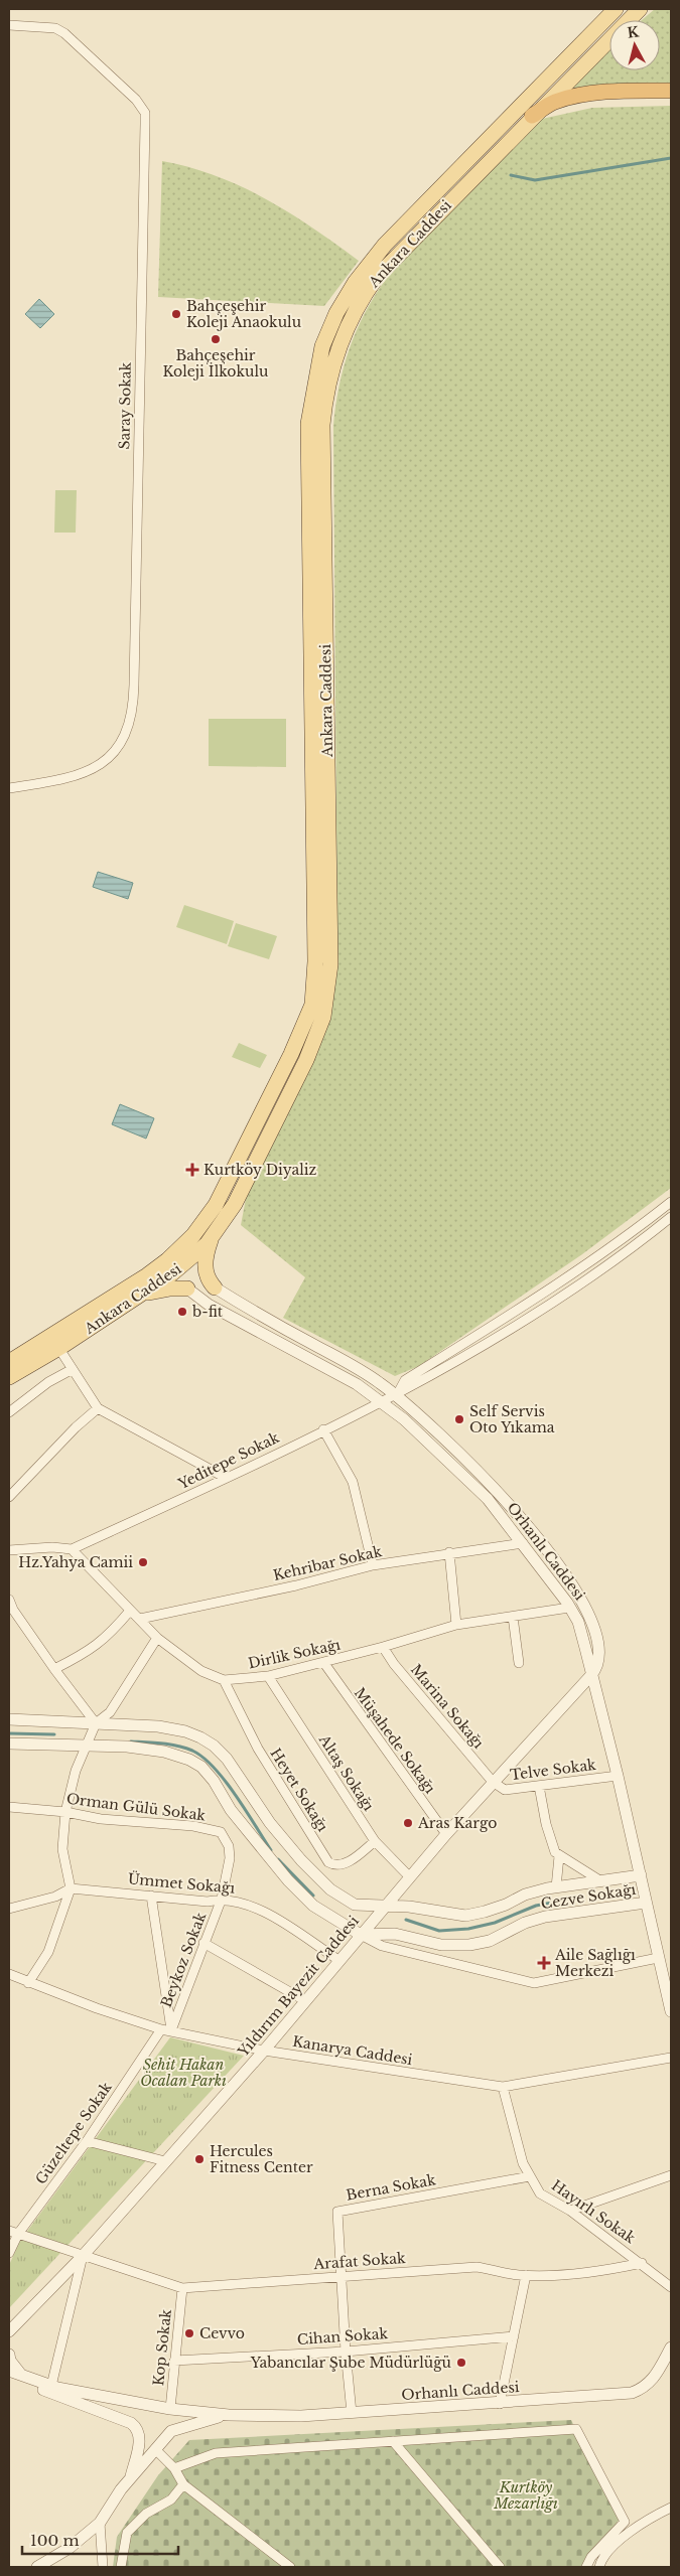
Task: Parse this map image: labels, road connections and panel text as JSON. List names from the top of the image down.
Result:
{
  "streets": {
    "main road": ["Ankara Caddesi"],
    "street": [
      "Saray Sokak",
      "Yeditepe Sokak",
      "Orhanlı Caddesi",
      "Kehribar Sokak",
      "Dirlik Sokağı",
      "Marina Sokağı",
      "Müşahede Sokağı",
      "Telve Sokak",
      "Altaş Sokağı",
      "Heyet Sokağı",
      "Orman Gülü Sokak",
      "Ümmet Sokağı",
      "Cezve Sokağı",
      "Beykoz Sokak",
      "Yıldırım Bayezit Caddesi",
      "Kanarya Caddesi",
      "Güzeltepe Sokak",
      "Berna Sokak",
      "Hayırlı Sokak",
      "Arafat Sokak",
      "Cihan Sokak",
      "Kop Sokak"
    ]
  },
  "crossings": [
    ["Yeditepe Sokak", "Orhanlı Caddesi"],
    ["Yeditepe Sokak", "Dirlik Sokağı"],
    ["Orhanlı Caddesi", "Kehribar Sokak"],
    ["Orhanlı Caddesi", "Dirlik Sokağı"],
    ["Orhanlı Caddesi", "Telve Sokak"],
    ["Orhanlı Caddesi", "Cezve Sokağı"],
    ["Orhanlı Caddesi", "Yıldırım Bayezit Caddesi"],
    ["Orhanlı Caddesi", "Berna Sokak"],
    ["Kehribar Sokak", "Dirlik Sokağı"],
    ["Dirlik Sokağı", "Marina Sokağı"],
    ["Dirlik Sokağı", "Müşahede Sokağı"],
    ["Dirlik Sokağı", "Altaş Sokağı"],
    ["Dirlik Sokağı", "Heyet Sokağı"],
    ["Marina Sokağı", "Telve Sokak"],
    ["Marina Sokağı", "Yıldırım Bayezit Caddesi"],
    ["Müşahede Sokağı", "Yıldırım Bayezit Caddesi"],
    ["Telve Sokak", "Yıldırım Bayezit Caddesi"],
    ["Altaş Sokağı", "Heyet Sokağı"],
    ["Altaş Sokağı", "Yıldırım Bayezit Caddesi"],
    ["Orman Gülü Sokak", "Ümmet Sokağı"],
    ["Orman Gülü Sokak", "Beykoz Sokak"],
    ["Ümmet Sokağı", "Beykoz Sokak"],
    ["Ümmet Sokağı", "Yıldırım Bayezit Caddesi"],
    ["Cezve Sokağı", "Yıldırım Bayezit Caddesi"],
    ["Beykoz Sokak", "Kanarya Caddesi"],
    ["Yıldırım Bayezit Caddesi", "Kanarya Caddesi"],
    ["Yıldırım Bayezit Caddesi", "Arafat Sokak"],
    ["Kanarya Caddesi", "Güzeltepe Sokak"],
    ["Kanarya Caddesi", "Hayırlı Sokak"],
    ["Güzeltepe Sokak", "Arafat Sokak"],
    ["Berna Sokak", "Hayırlı Sokak"],
    ["Berna Sokak", "Arafat Sokak"],
    ["Berna Sokak", "Cihan Sokak"],
    ["Hayırlı Sokak", "Arafat Sokak"],
    ["Arafat Sokak", "Kop Sokak"],
    ["Cihan Sokak", "Kop Sokak"]
  ],
  "parks": ["Şehit Hakan Öcalan Parkı", "Kurtköy Mezarlığı"],
  "places": {
    "other": [
      "Bahçeşehir Koleji Anaokulu",
      "Bahçeşehir Koleji İlkokulu",
      "b-fit",
      "Self Servis Oto Yıkama",
      "Hz.Yahya Camii",
      "Aras Kargo",
      "Hercules Fitness Center",
      "Cevvo",
      "Yabancılar Şube Müdürlüğü"
    ],
    "health": ["Kurtköy Diyaliz", "Aile Sağlığı Merkezi"]
  },
  "scale_bar": "100 m",
  "north": "top"
}
